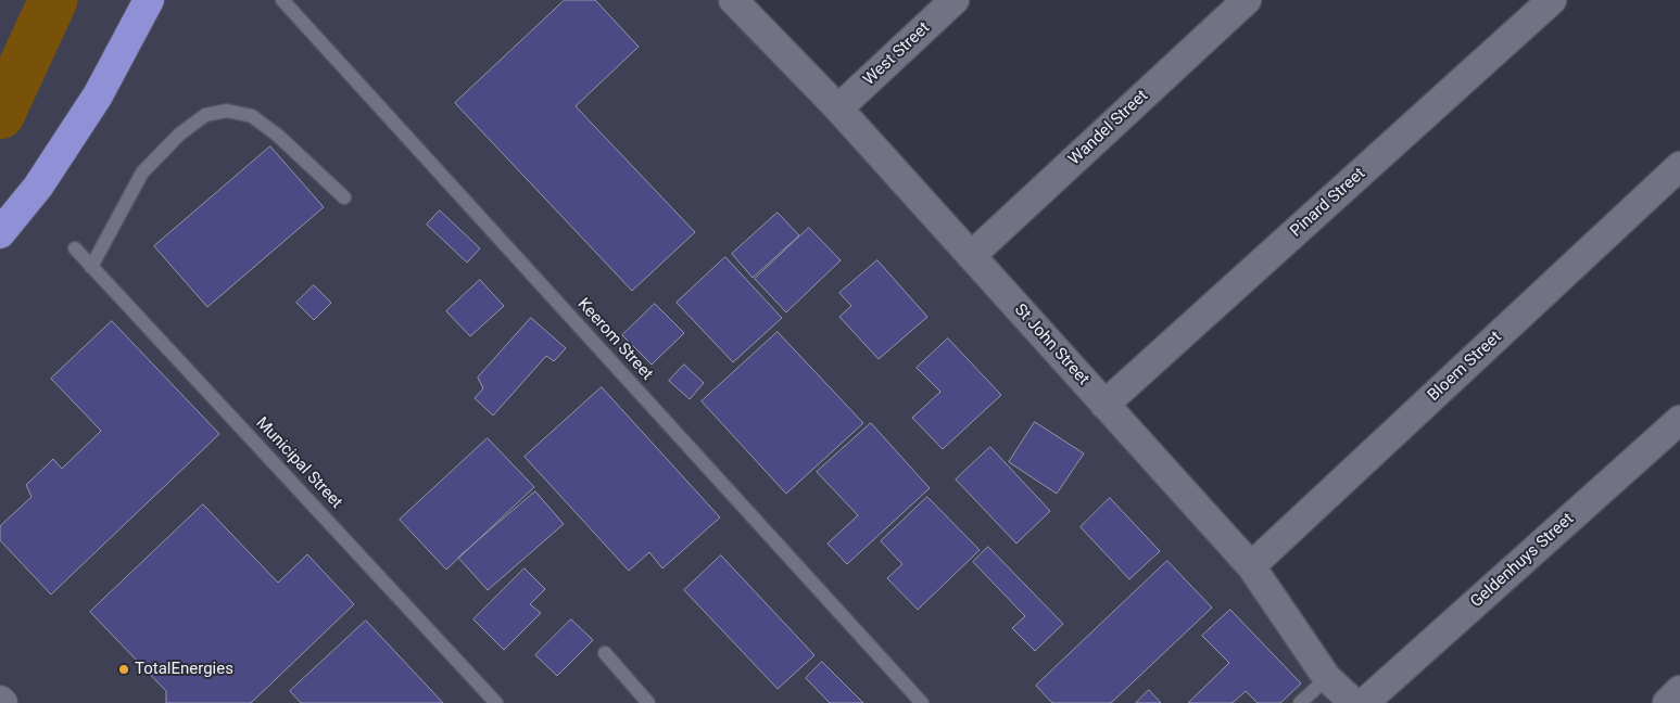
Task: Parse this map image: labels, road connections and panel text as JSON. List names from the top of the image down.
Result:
{
  "streets": {
    "street": [
      "West Street",
      "Wandel Street",
      "Pinard Street",
      "St John Street",
      "Bloem Street",
      "Geldenhuys Street"
    ],
    "lane": ["Keerom Street", "Municipal Street"]
  },
  "crossings": [
    ["West Street", "St John Street"],
    ["Wandel Street", "St John Street"],
    ["Pinard Street", "St John Street"],
    ["St John Street", "Bloem Street"]
  ],
  "places": ["TotalEnergies"]
}
